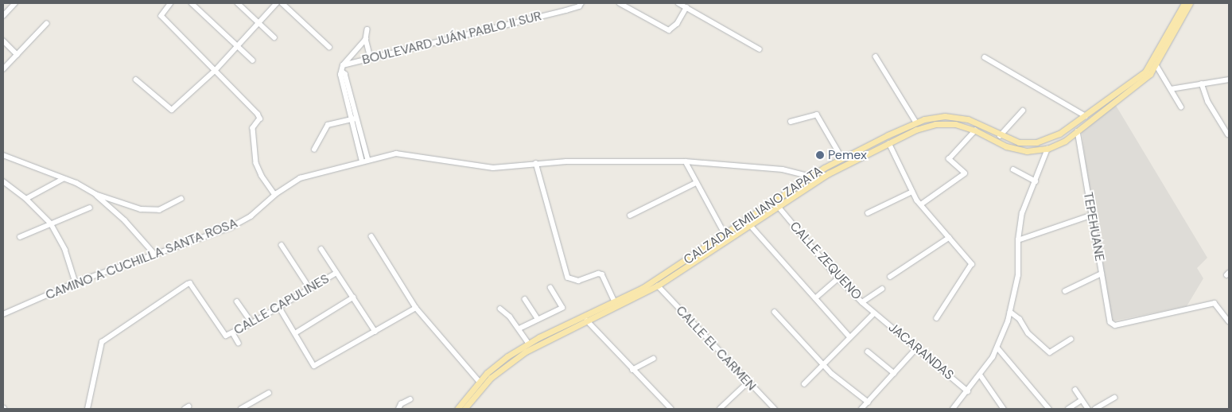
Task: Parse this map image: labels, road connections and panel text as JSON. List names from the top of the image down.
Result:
{
  "streets": {
    "main road": ["CALZADA EMILIANO ZAPATA"],
    "street": [
      "BOULEVARD JUÁN PABLO II SUR",
      "TEPEHUANE",
      "CAMINO A CUCHILLA SANTA ROSA",
      "CALLE ZEQUENO",
      "CALLE CAPULINES",
      "CALLE EL CARMEN",
      "JACARANDAS"
    ]
  },
  "crossings": [
    ["CALZADA EMILIANO ZAPATA", "TEPEHUANE"],
    ["CALZADA EMILIANO ZAPATA", "CAMINO A CUCHILLA SANTA ROSA"],
    ["CALZADA EMILIANO ZAPATA", "CALLE ZEQUENO"],
    ["CALZADA EMILIANO ZAPATA", "CALLE EL CARMEN"],
    ["CALLE ZEQUENO", "JACARANDAS"]
  ],
  "places": ["Pemex"]
}
